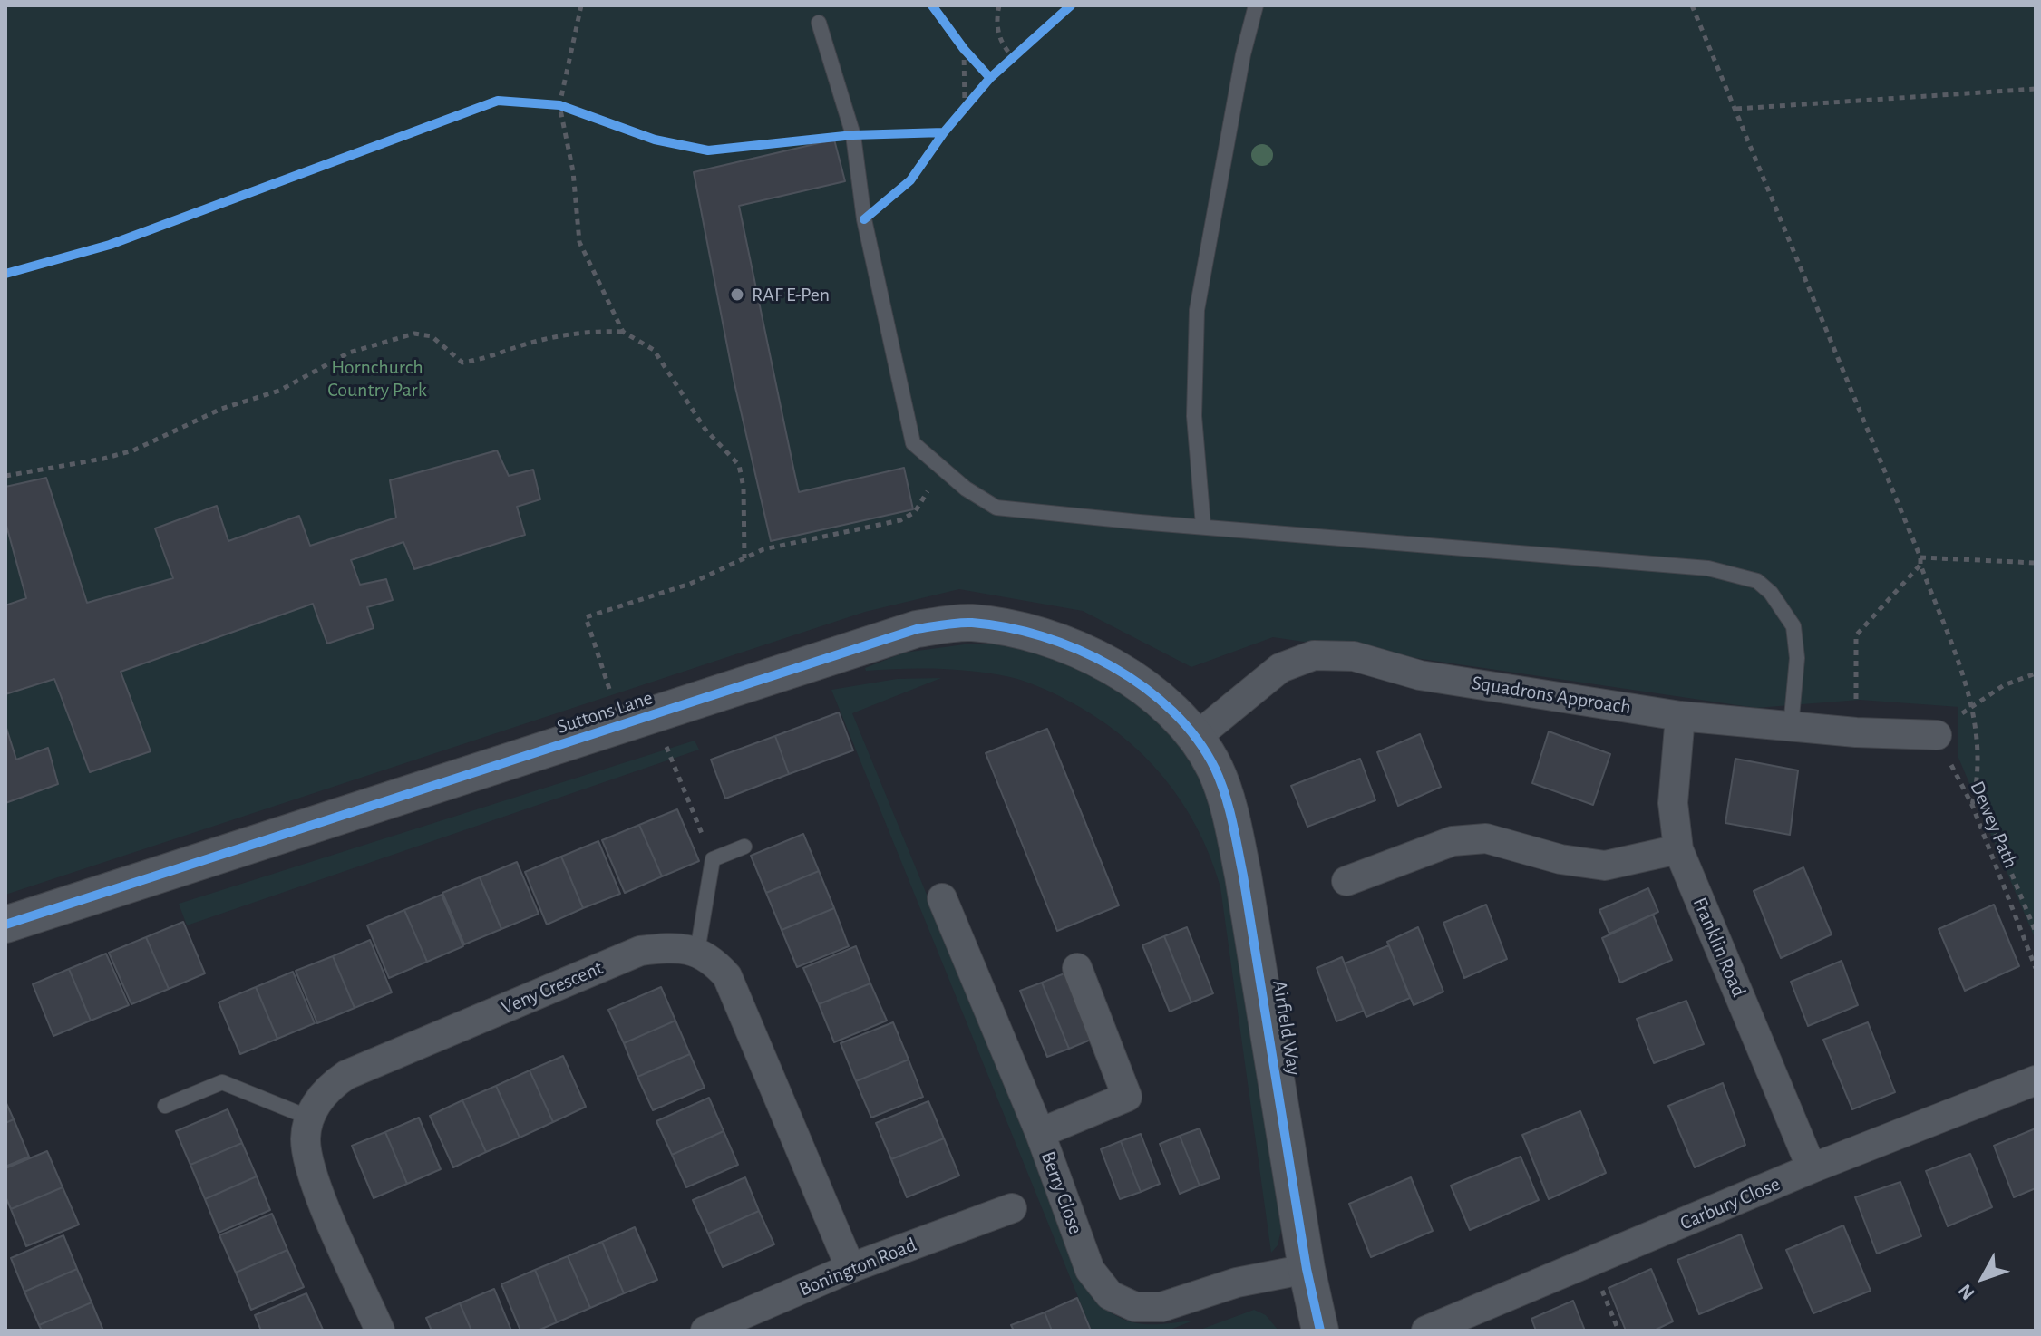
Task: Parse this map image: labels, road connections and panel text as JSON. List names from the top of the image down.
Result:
{
  "streets": {
    "street": [
      "Squadrons Approach",
      "Suttons Lane",
      "Franklin Road",
      "Veny Crescent",
      "Airfield Way",
      "Berry Close",
      "Carbury Close",
      "Bonington Road"
    ],
    "path": ["Dewey Path"]
  },
  "crossings": [
    ["Squadrons Approach", "Suttons Lane"],
    ["Squadrons Approach", "Dewey Path"],
    ["Squadrons Approach", "Franklin Road"],
    ["Squadrons Approach", "Airfield Way"],
    ["Suttons Lane", "Airfield Way"],
    ["Franklin Road", "Carbury Close"],
    ["Airfield Way", "Berry Close"]
  ],
  "parks": ["Hornchurch Country Park"],
  "places": ["RAF E-Pen"],
  "north": "bottom left"
}
